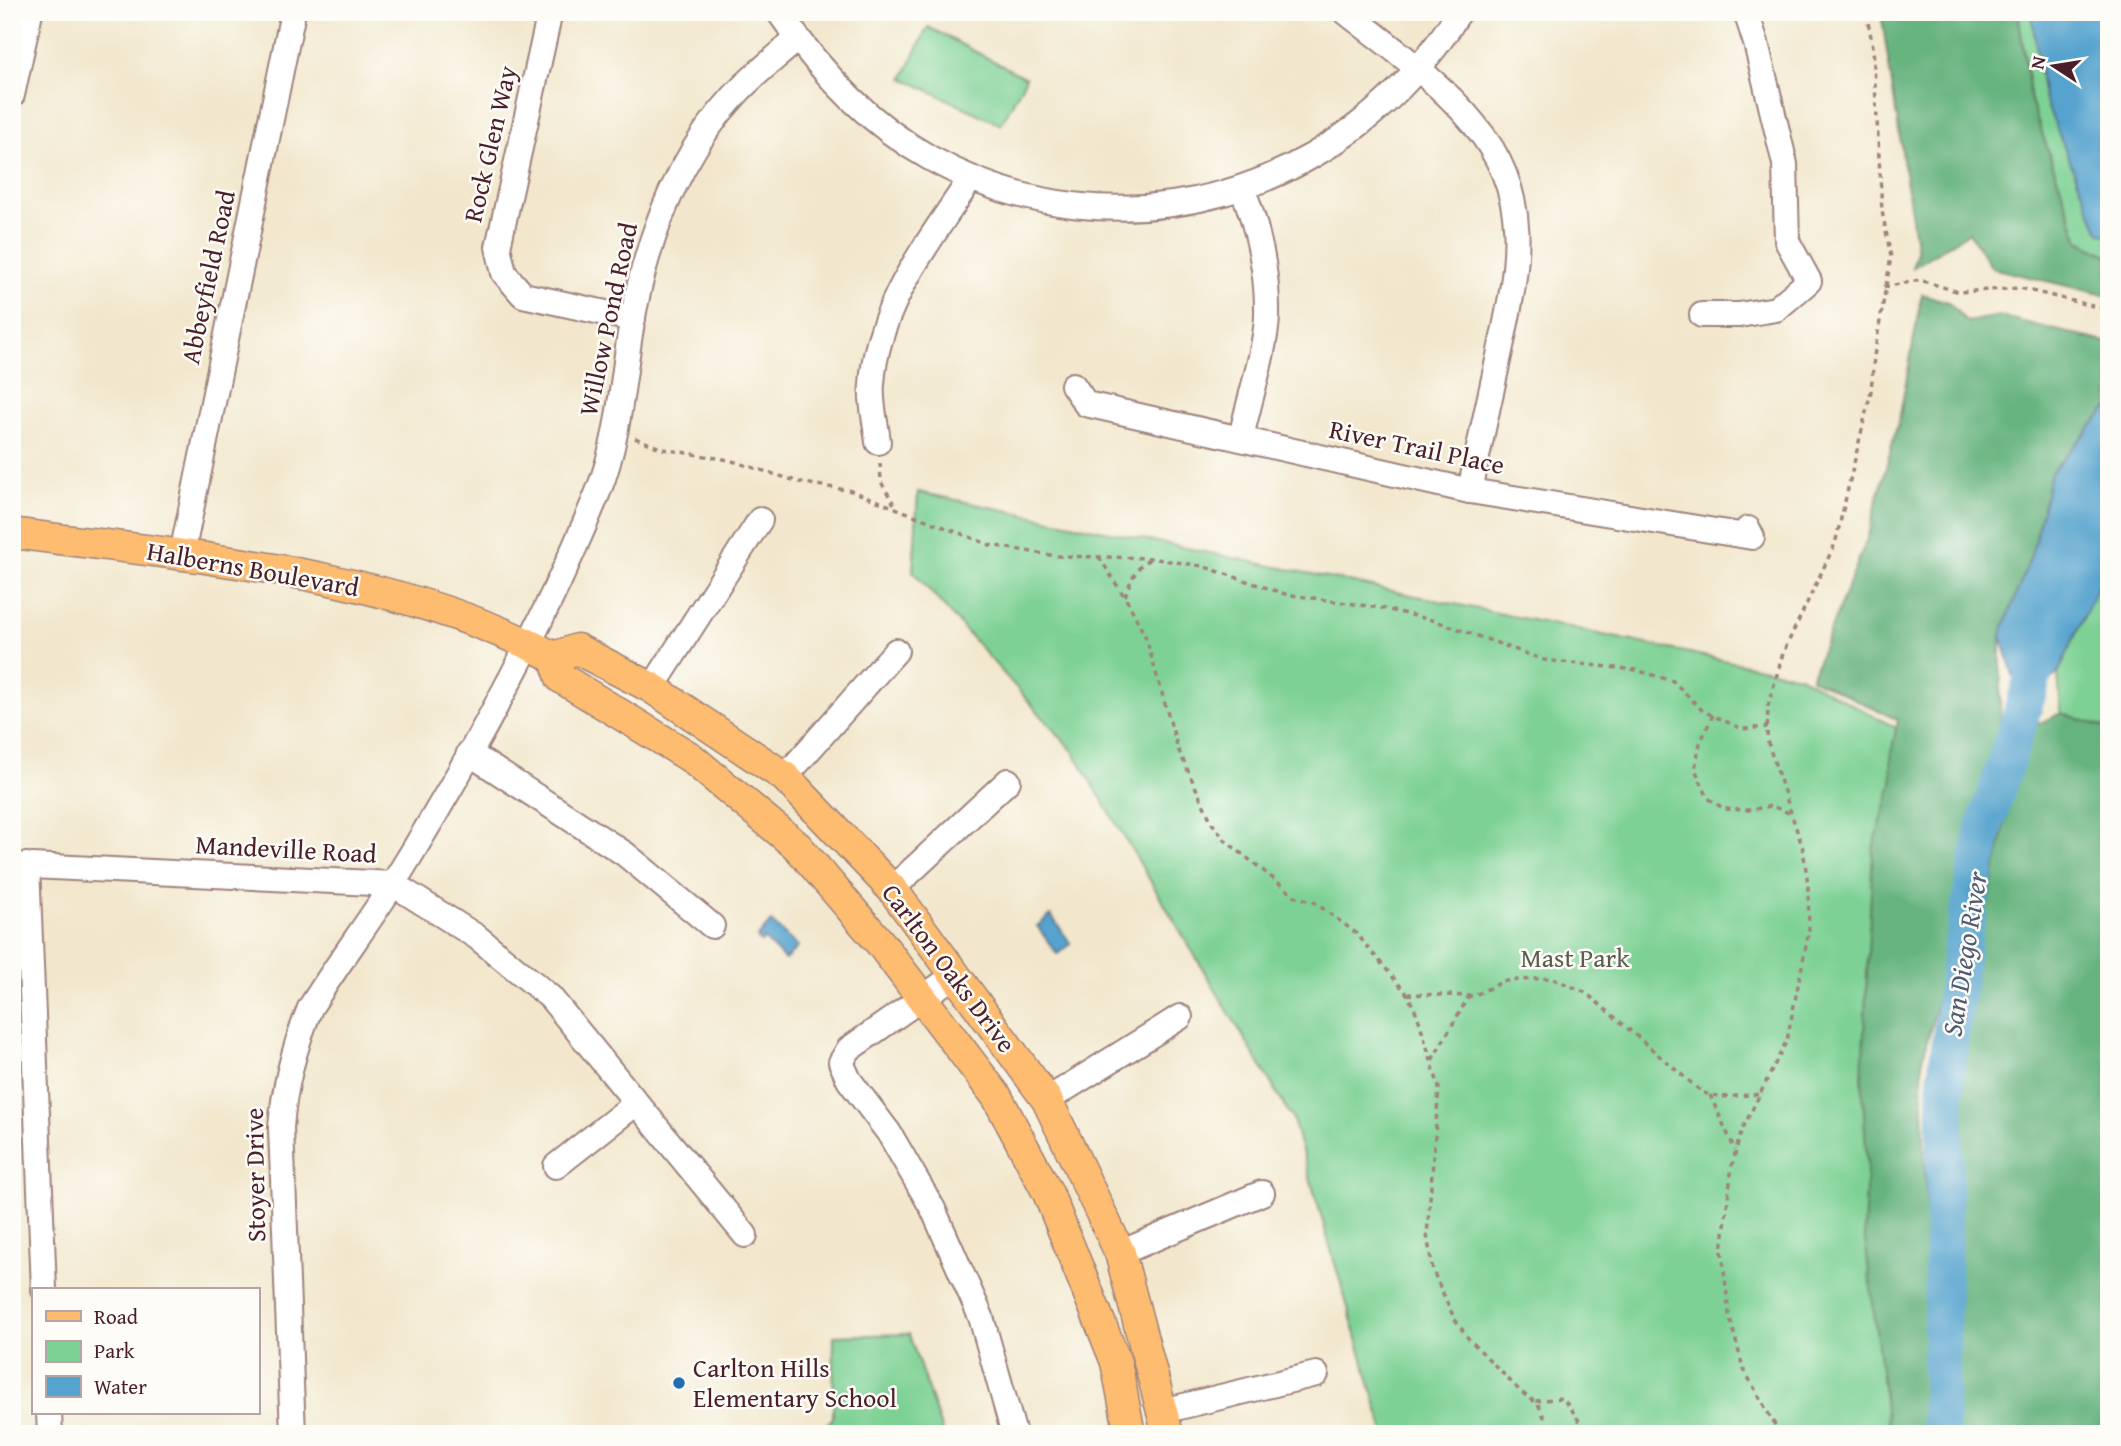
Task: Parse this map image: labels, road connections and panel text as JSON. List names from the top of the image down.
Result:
{
  "streets": {
    "main road": ["Halberns Boulevard", "Carlton Oaks Drive"],
    "street": [
      "Rock Glen Way",
      "Abbeyfield Road",
      "Willow Pond Road",
      "River Trail Place",
      "Mandeville Road",
      "Stoyer Drive"
    ]
  },
  "crossings": [
    ["Rock Glen Way", "Willow Pond Road"],
    ["Abbeyfield Road", "Halberns Boulevard"],
    ["Willow Pond Road", "Halberns Boulevard"],
    ["Willow Pond Road", "Carlton Oaks Drive"],
    ["Willow Pond Road", "Stoyer Drive"],
    ["Halberns Boulevard", "Carlton Oaks Drive"],
    ["Halberns Boulevard", "Stoyer Drive"],
    ["Mandeville Road", "Stoyer Drive"],
    ["Carlton Oaks Drive", "Stoyer Drive"]
  ],
  "water": ["San Diego River"],
  "parks": ["Mast Park"],
  "places": ["Carlton Hills Elementary School"],
  "legend": ["Road", "Park", "Water"],
  "north": "left"
}
